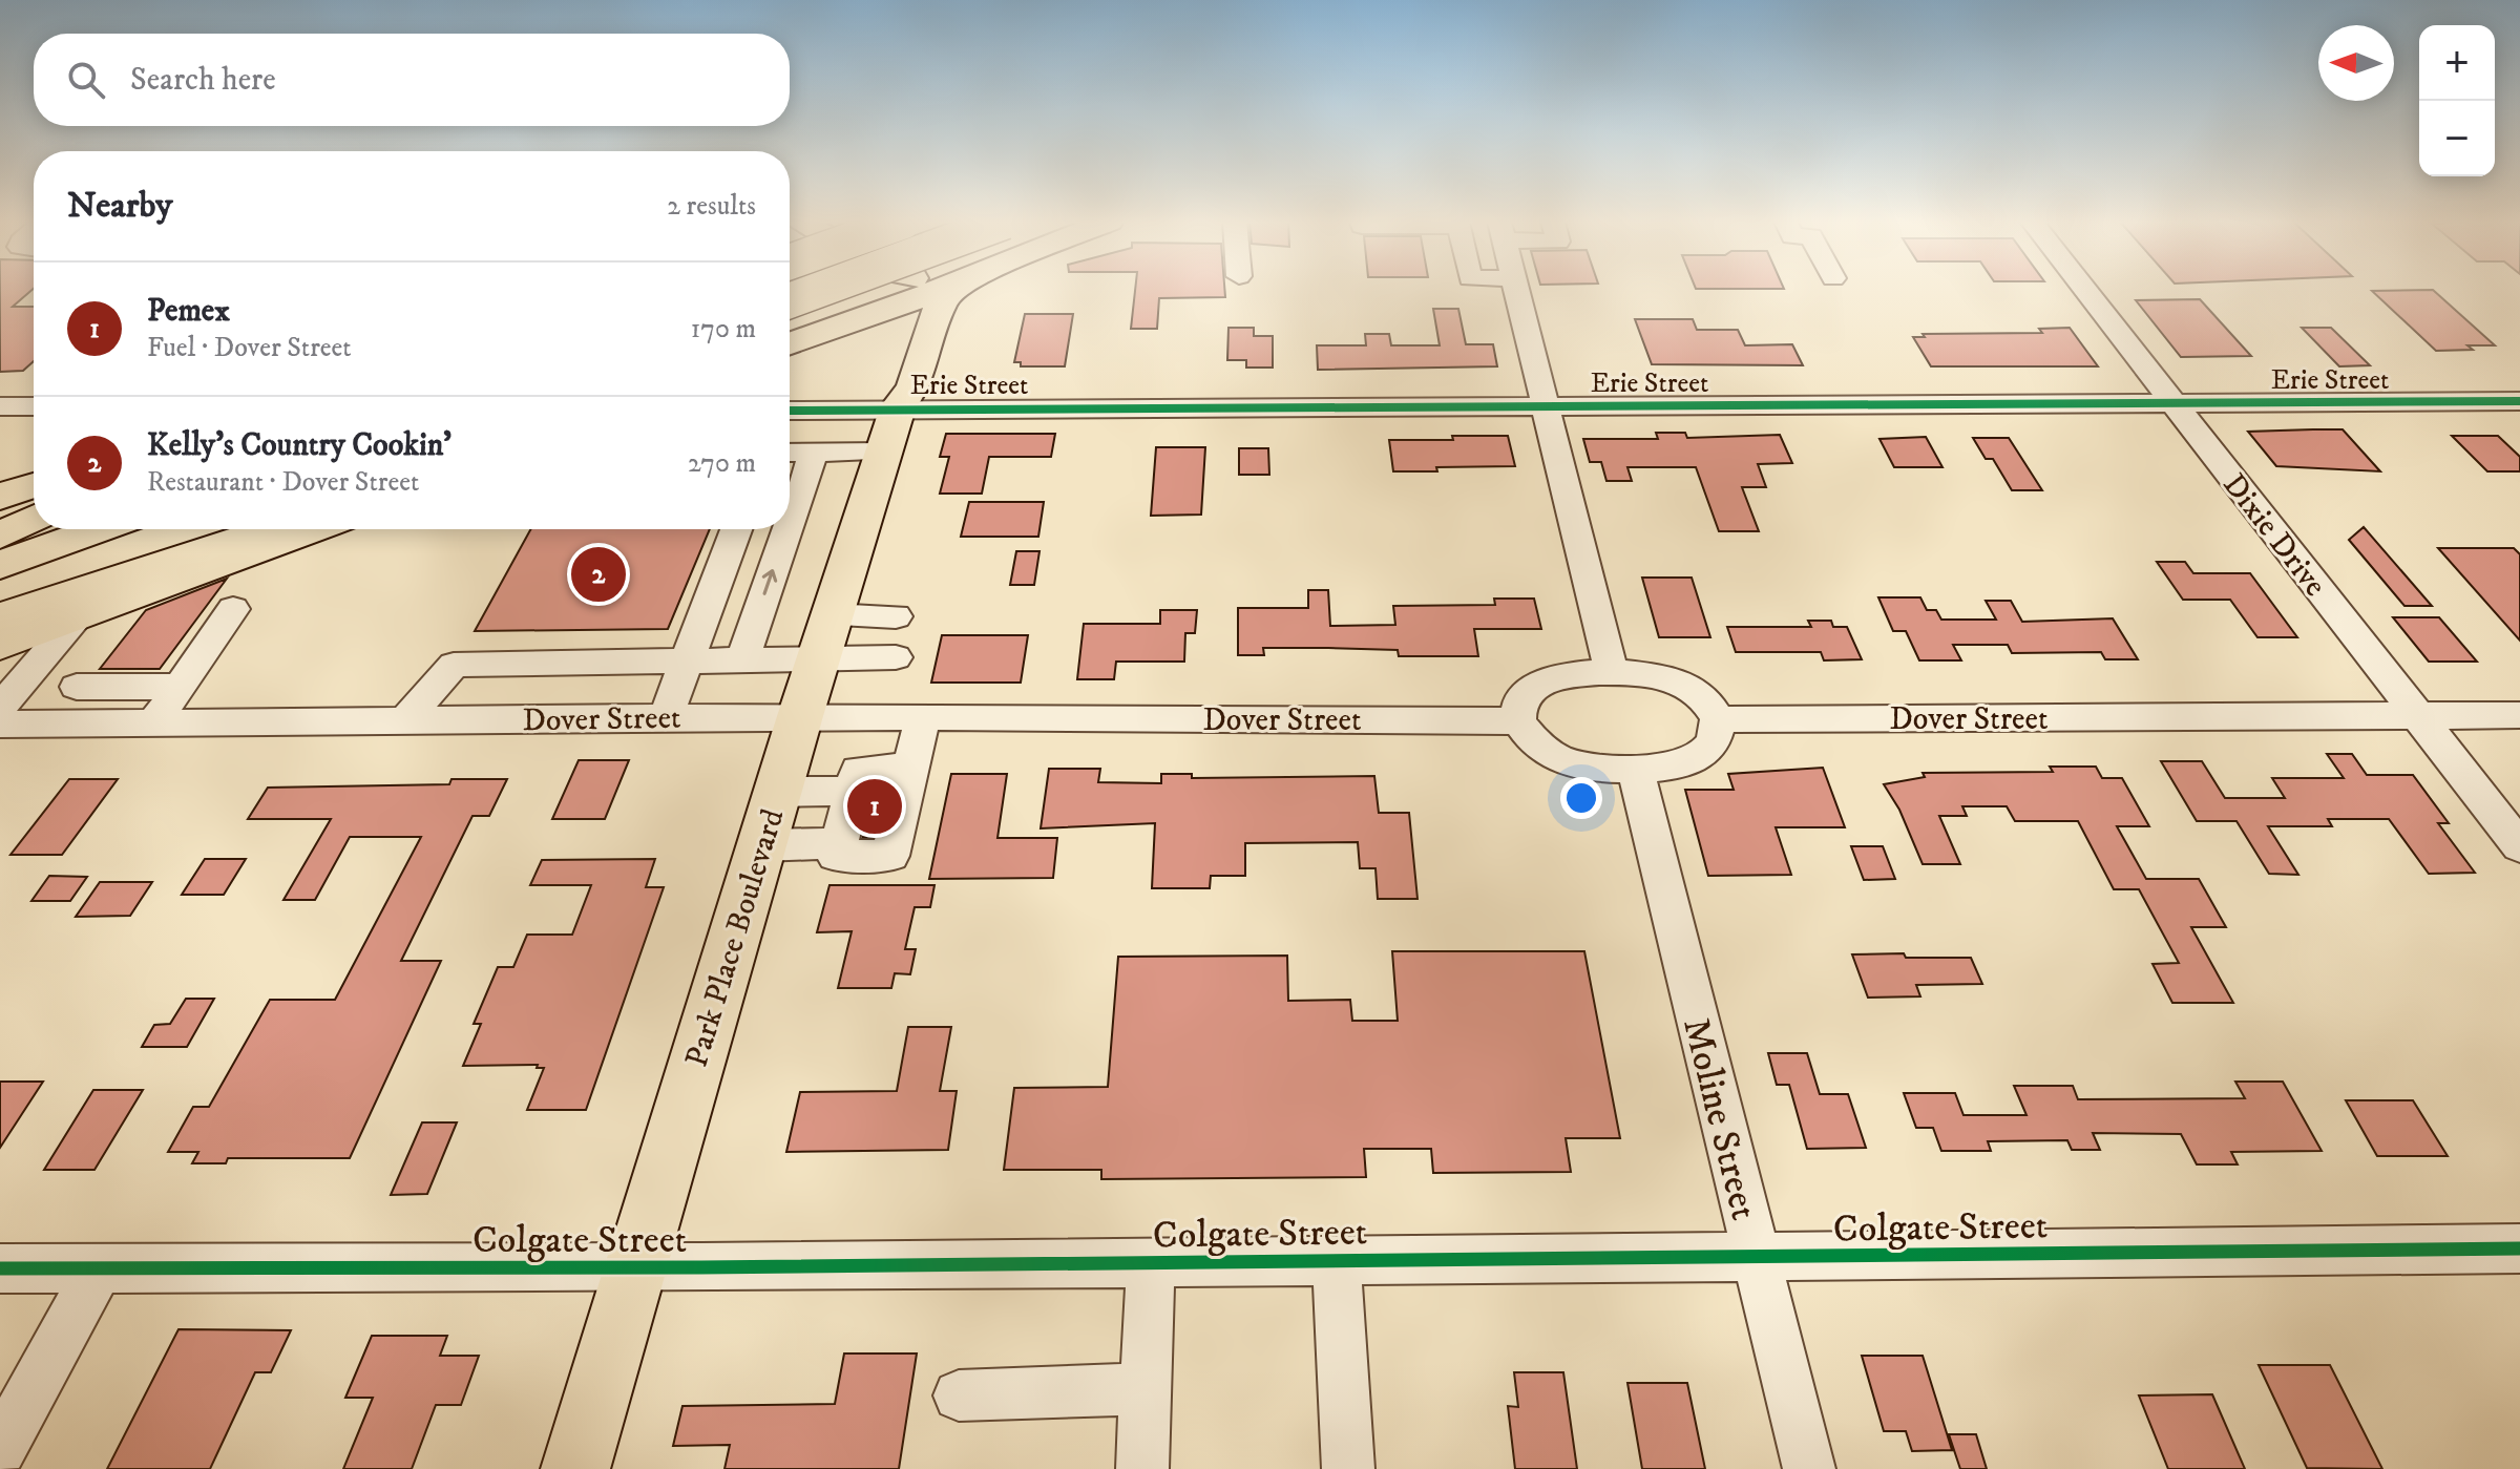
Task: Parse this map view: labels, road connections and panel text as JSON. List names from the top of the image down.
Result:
{
  "streets": {
    "main road": ["Park Place Boulevard"],
    "street": [
      "Erie Street",
      "Dixie Drive",
      "Dover Street",
      "Moline Street",
      "Colgate Street"
    ]
  },
  "crossings": [
    ["Erie Street", "Dixie Drive"],
    ["Erie Street", "Park Place Boulevard"],
    ["Dixie Drive", "Dover Street"],
    ["Dover Street", "Park Place Boulevard"],
    ["Park Place Boulevard", "Colgate Street"],
    ["Moline Street", "Colgate Street"]
  ],
  "north": "left",
  "page": {
    "map_buttons": ["+", "−"],
    "search": "Search here",
    "heading": ["Nearby", "2 results"],
    "list": [
      {
        "mark": "1",
        "name": "Pemex",
        "note": "Fuel · Dover Street",
        "value": "170 m"
      },
      {
        "mark": "2",
        "name": "Kelly's Country Cookin'",
        "note": "Restaurant · Dover Street",
        "value": "270 m"
      }
    ],
    "pins": ["2", "1"]
  }
}
